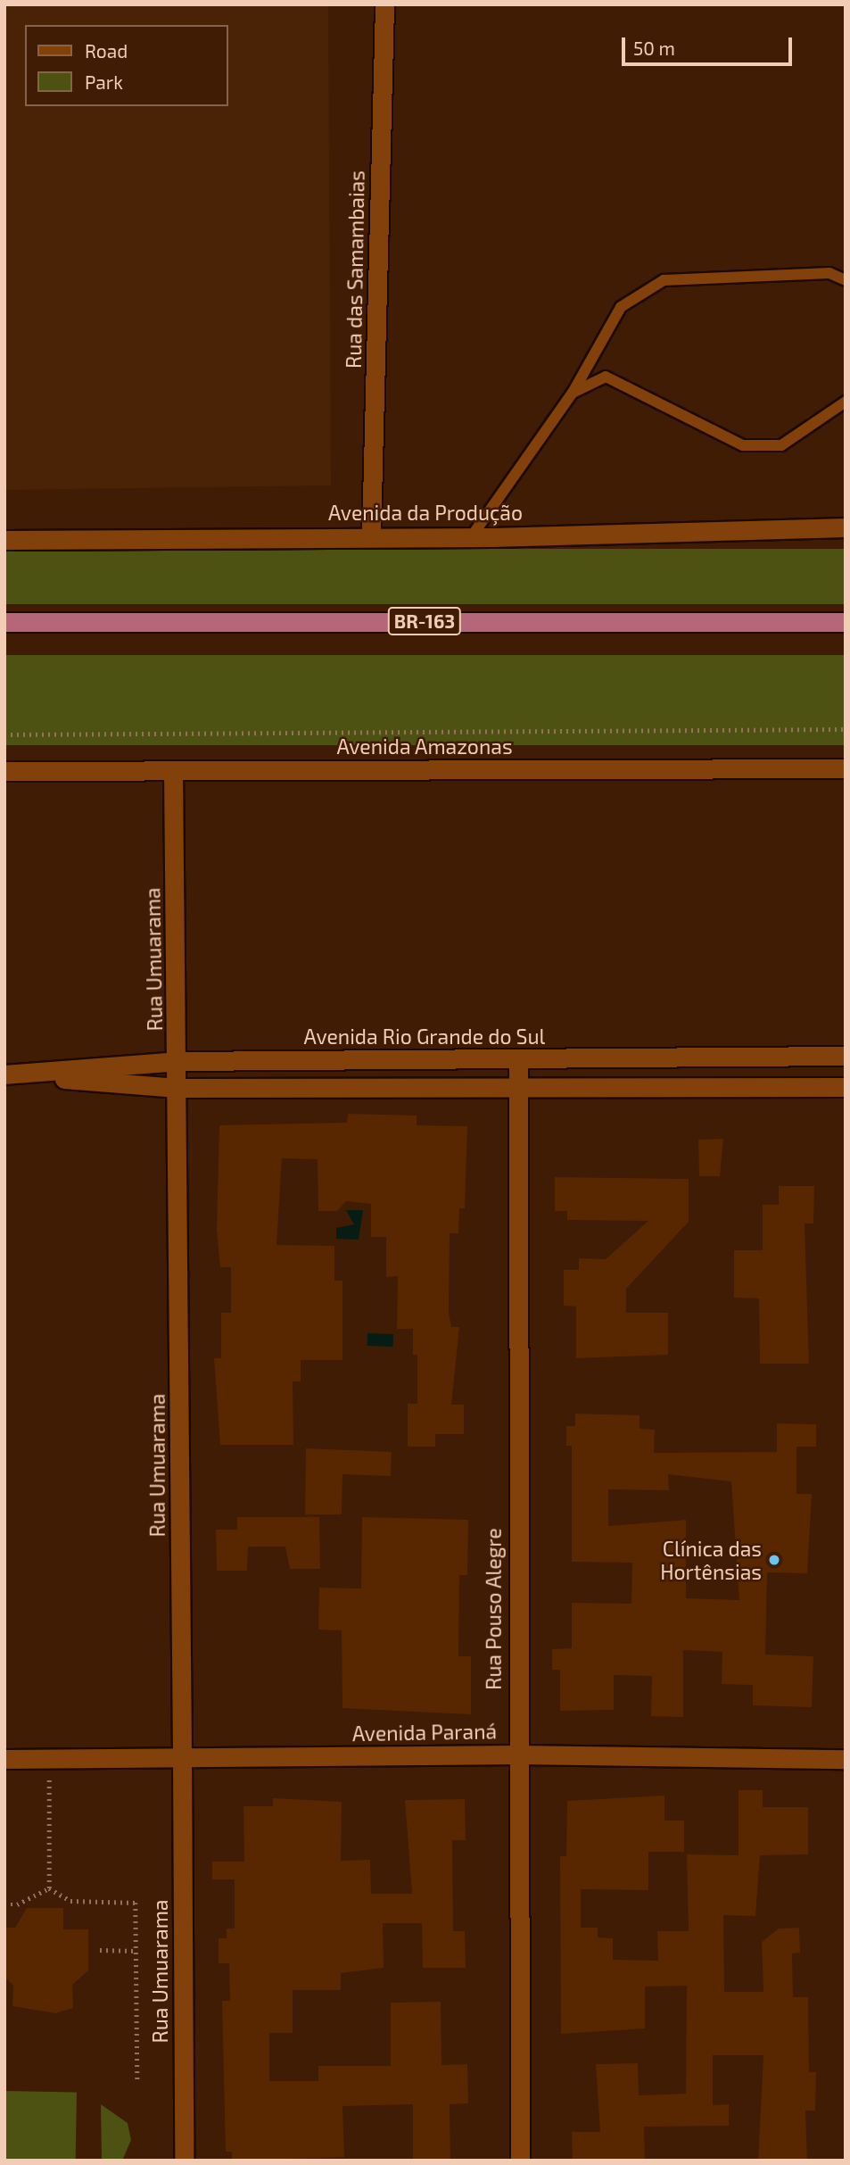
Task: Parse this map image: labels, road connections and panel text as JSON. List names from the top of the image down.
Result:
{
  "streets": {
    "highway": ["BR-163"],
    "street": [
      "Rua das Samambaias",
      "Avenida da Produção",
      "Avenida Amazonas",
      "Rua Umuarama",
      "Avenida Rio Grande do Sul",
      "Rua Pouso Alegre",
      "Avenida Paraná"
    ]
  },
  "crossings": [
    ["Rua das Samambaias", "Avenida da Produção"],
    ["Avenida Amazonas", "Rua Umuarama"],
    ["Rua Umuarama", "Avenida Rio Grande do Sul"],
    ["Rua Umuarama", "Avenida Paraná"],
    ["Avenida Rio Grande do Sul", "Rua Pouso Alegre"],
    ["Rua Pouso Alegre", "Avenida Paraná"]
  ],
  "places": ["Clínica das Hortênsias"],
  "legend": ["Road", "Park"],
  "scale_bar": "50 m"
}
